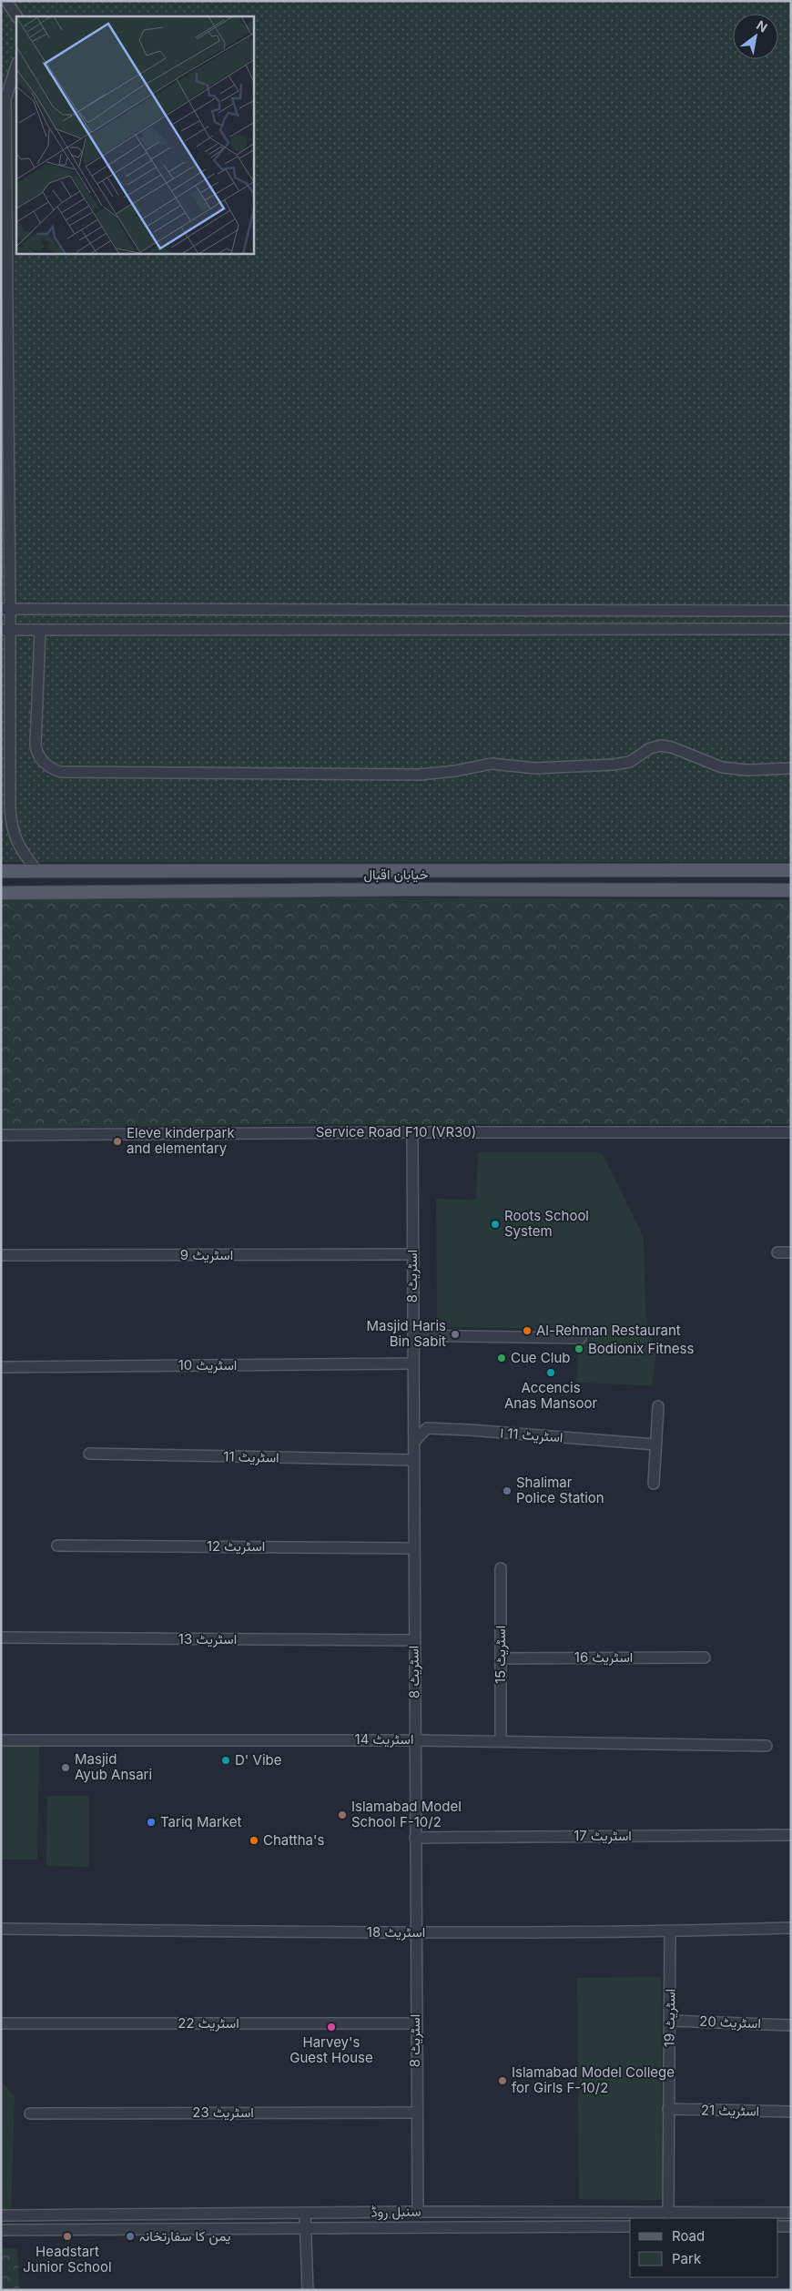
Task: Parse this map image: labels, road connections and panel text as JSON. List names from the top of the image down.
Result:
{
  "streets": {
    "main road": ["خیابان اقبال"],
    "street": [
      "Service Road F10 (VR30)",
      "اسٹریٹ 9",
      "اسٹریٹ 8",
      "اسٹریٹ 10",
      "اسٹریٹ 11 ا",
      "اسٹریٹ 11",
      "اسٹریٹ 12",
      "اسٹریٹ 13",
      "اسٹریٹ 15",
      "اسٹریٹ 16",
      "اسٹریٹ 14",
      "اسٹریٹ 17",
      "اسٹریٹ 18",
      "اسٹریٹ 19",
      "اسٹریٹ 20",
      "اسٹریٹ 22",
      "اسٹریٹ 21",
      "اسٹریٹ 23",
      "سنبل روڈ"
    ]
  },
  "crossings": [
    ["Service Road F10 (VR30)", "اسٹریٹ 8"],
    ["اسٹریٹ 9", "اسٹریٹ 8"],
    ["اسٹریٹ 8", "اسٹریٹ 10"],
    ["اسٹریٹ 8", "اسٹریٹ 11 ا"],
    ["اسٹریٹ 8", "اسٹریٹ 11"],
    ["اسٹریٹ 8", "اسٹریٹ 12"],
    ["اسٹریٹ 8", "اسٹریٹ 13"],
    ["اسٹریٹ 8", "اسٹریٹ 14"],
    ["اسٹریٹ 8", "اسٹریٹ 17"],
    ["اسٹریٹ 8", "اسٹریٹ 18"],
    ["اسٹریٹ 8", "اسٹریٹ 22"],
    ["اسٹریٹ 8", "اسٹریٹ 23"],
    ["اسٹریٹ 8", "سنبل روڈ"],
    ["اسٹریٹ 15", "اسٹریٹ 16"],
    ["اسٹریٹ 15", "اسٹریٹ 14"],
    ["اسٹریٹ 18", "اسٹریٹ 19"],
    ["اسٹریٹ 19", "اسٹریٹ 20"],
    ["اسٹریٹ 19", "اسٹریٹ 21"],
    ["اسٹریٹ 19", "سنبل روڈ"]
  ],
  "places": [
    "Eleve kinderpark and elementary",
    "Roots School System",
    "Al-Rehman Restaurant",
    "Masjid Haris Bin Sabit",
    "Bodionix Fitness",
    "Cue Club",
    "Accencis Anas Mansoor",
    "Shalimar Police Station",
    "D' Vibe",
    "Masjid Ayub Ansari",
    "Islamabad Model School F-10/2",
    "Tariq Market",
    "Chattha's",
    "Harvey's Guest House",
    "Islamabad Model College for Girls F-10/2",
    "Headstart Junior School",
    "یمن کا سفارتخانہ"
  ],
  "legend": ["Road", "Park"],
  "north": "top right"
}
